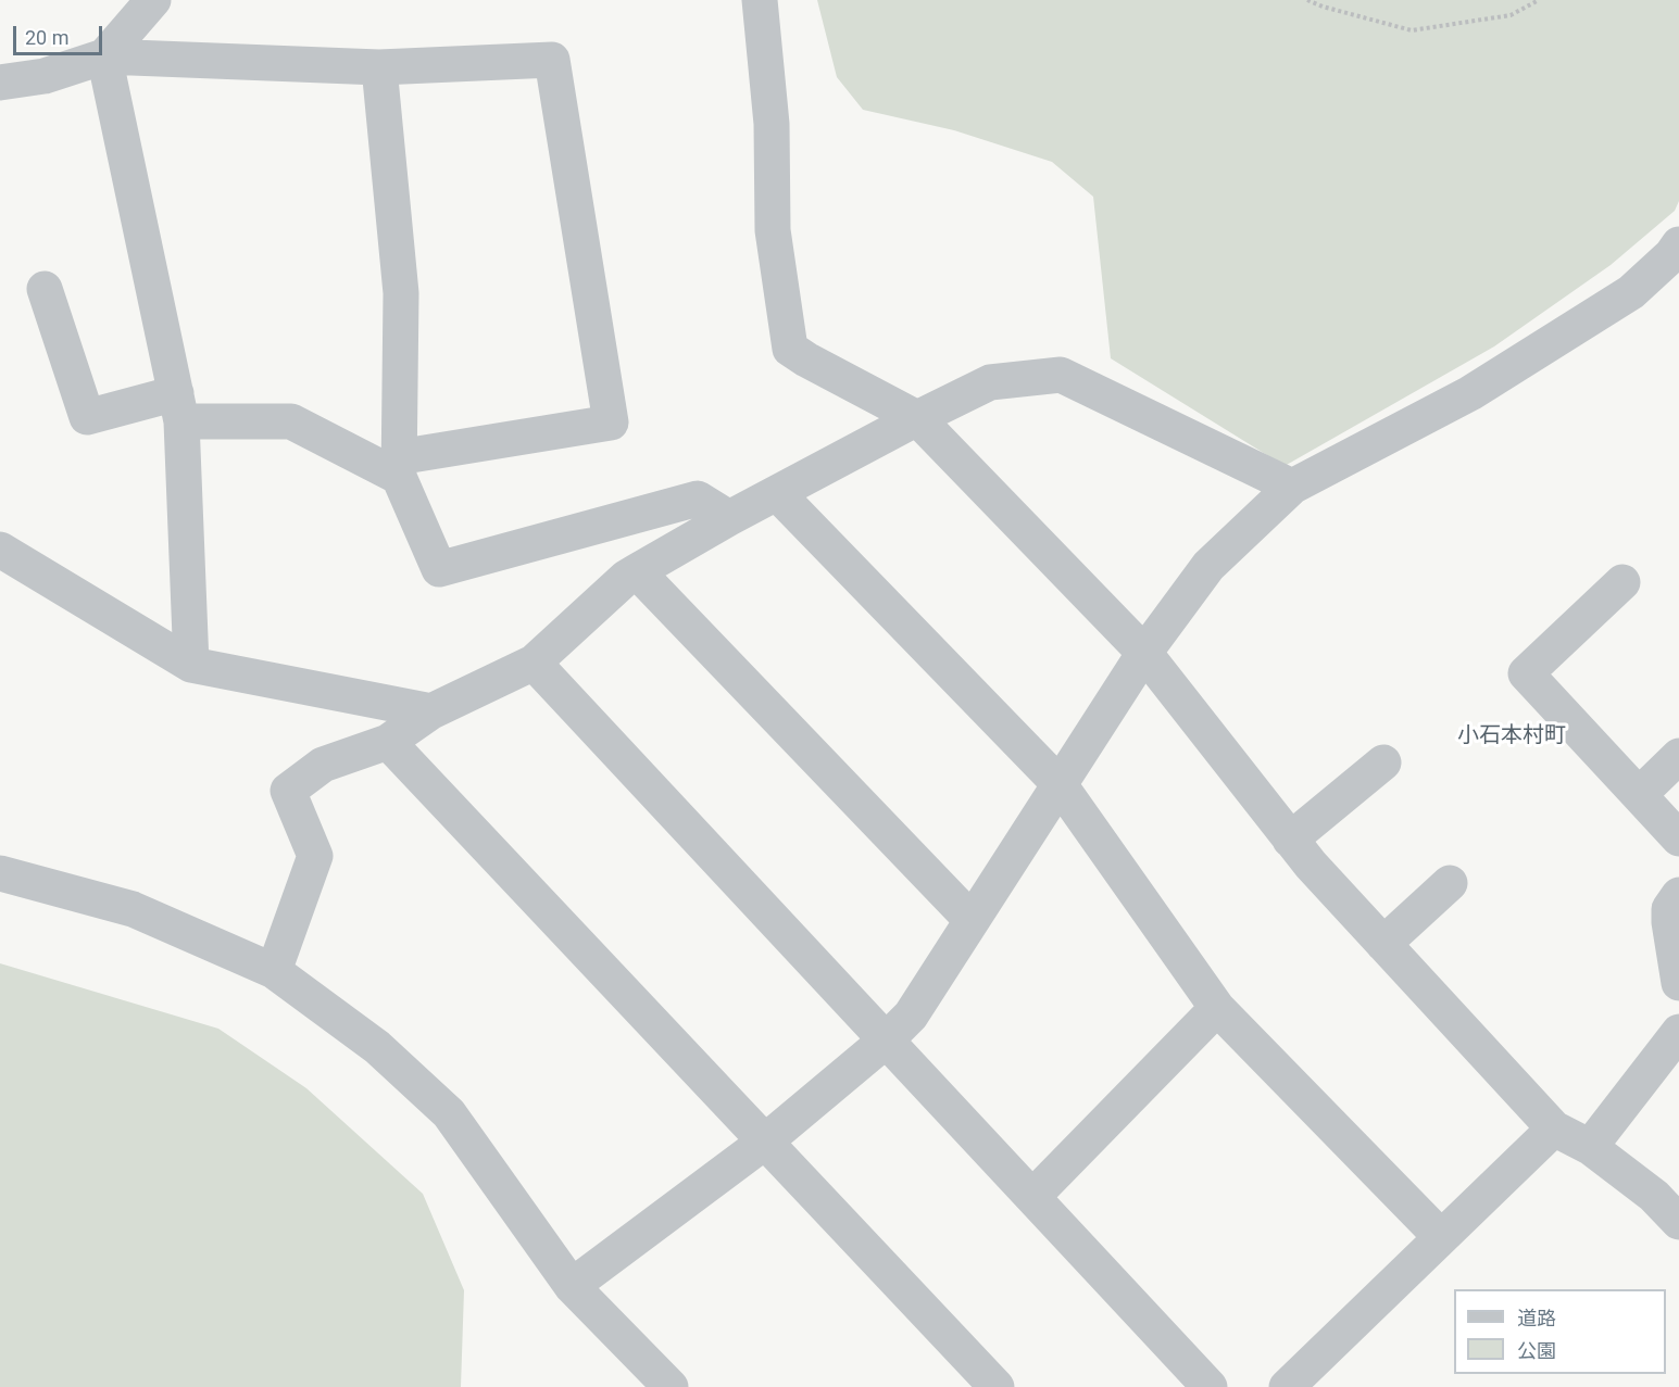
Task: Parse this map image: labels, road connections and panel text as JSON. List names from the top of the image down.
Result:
{
  "districts": ["小石本村町"],
  "legend": ["道路", "公園"],
  "scale_bar": "20 m"
}
